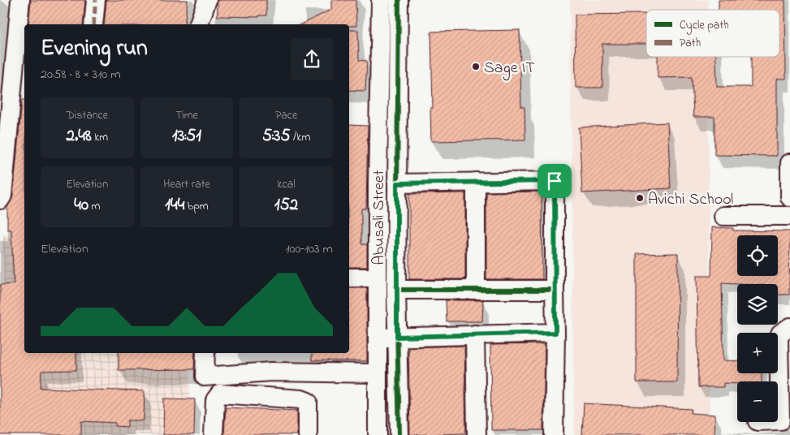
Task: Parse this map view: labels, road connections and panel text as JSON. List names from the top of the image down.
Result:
{
  "streets": {
    "street": ["Abusali Street"]
  },
  "places": ["Sage IT", "Avichi School"],
  "legend": ["Cycle path", "Path"],
  "page": {
    "heading": ["Evening run", "20:58 · 8 × 310 m"],
    "stats": [
      ["Distance", "2.48 km"],
      ["Time", "13:51"],
      ["Pace", "5:35 /km"],
      ["Elevation", "40 m"],
      ["Heart rate", "144 bpm"],
      ["kcal", "152"]
    ],
    "chart": ["Elevation", "100–103 m"],
    "map_buttons": ["+", "−"]
  }
}
